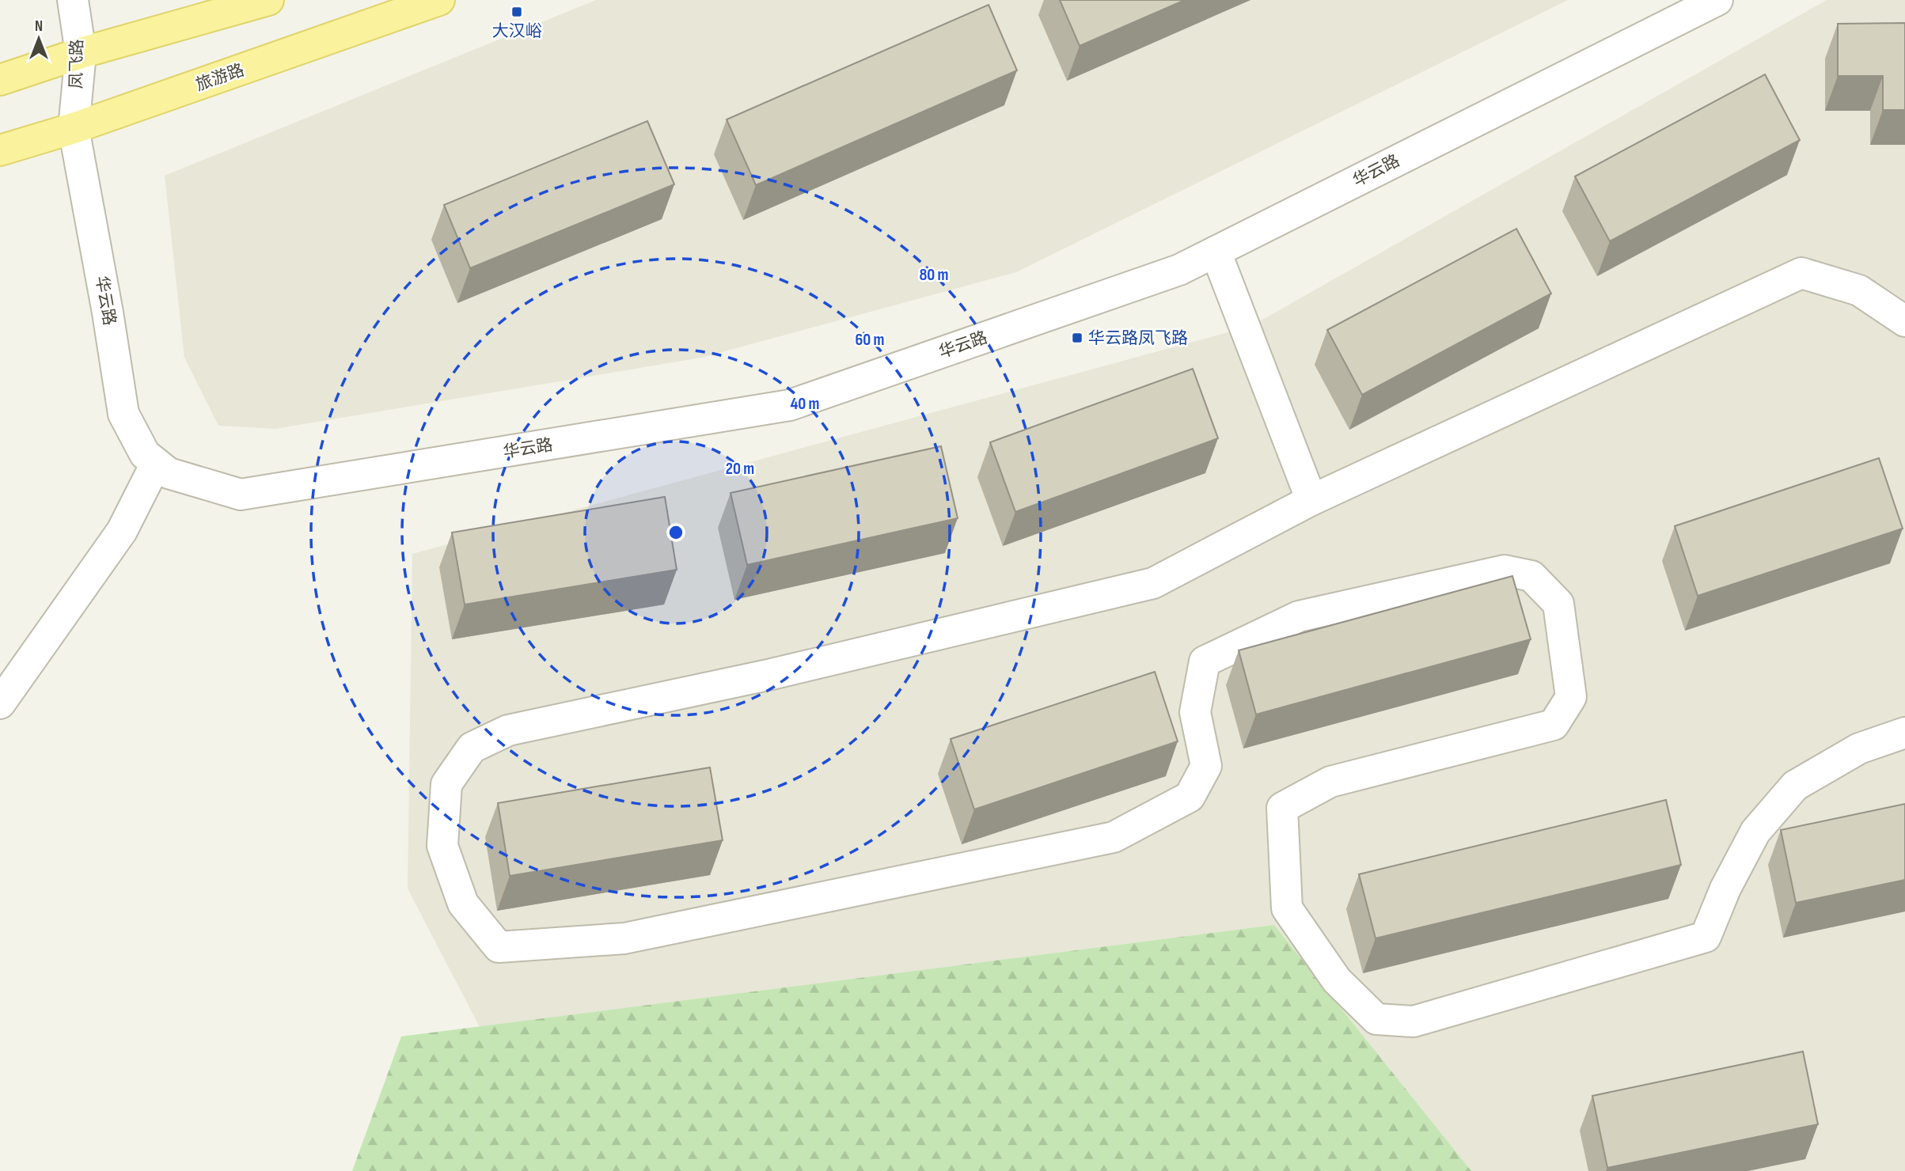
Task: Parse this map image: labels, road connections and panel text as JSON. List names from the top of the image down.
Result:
{
  "streets": {
    "main road": ["旅游路"],
    "street": ["凤飞路", "华云路"]
  },
  "crossings": [
    ["凤飞路", "旅游路"],
    ["凤飞路", "华云路"],
    ["旅游路", "华云路"]
  ],
  "places": {
    "transit": ["大汉峪", "华云路凤飞路"]
  },
  "north": "top",
  "rings": [
    "80 m",
    "60 m",
    "40 m",
    "20 m"
  ]
}
